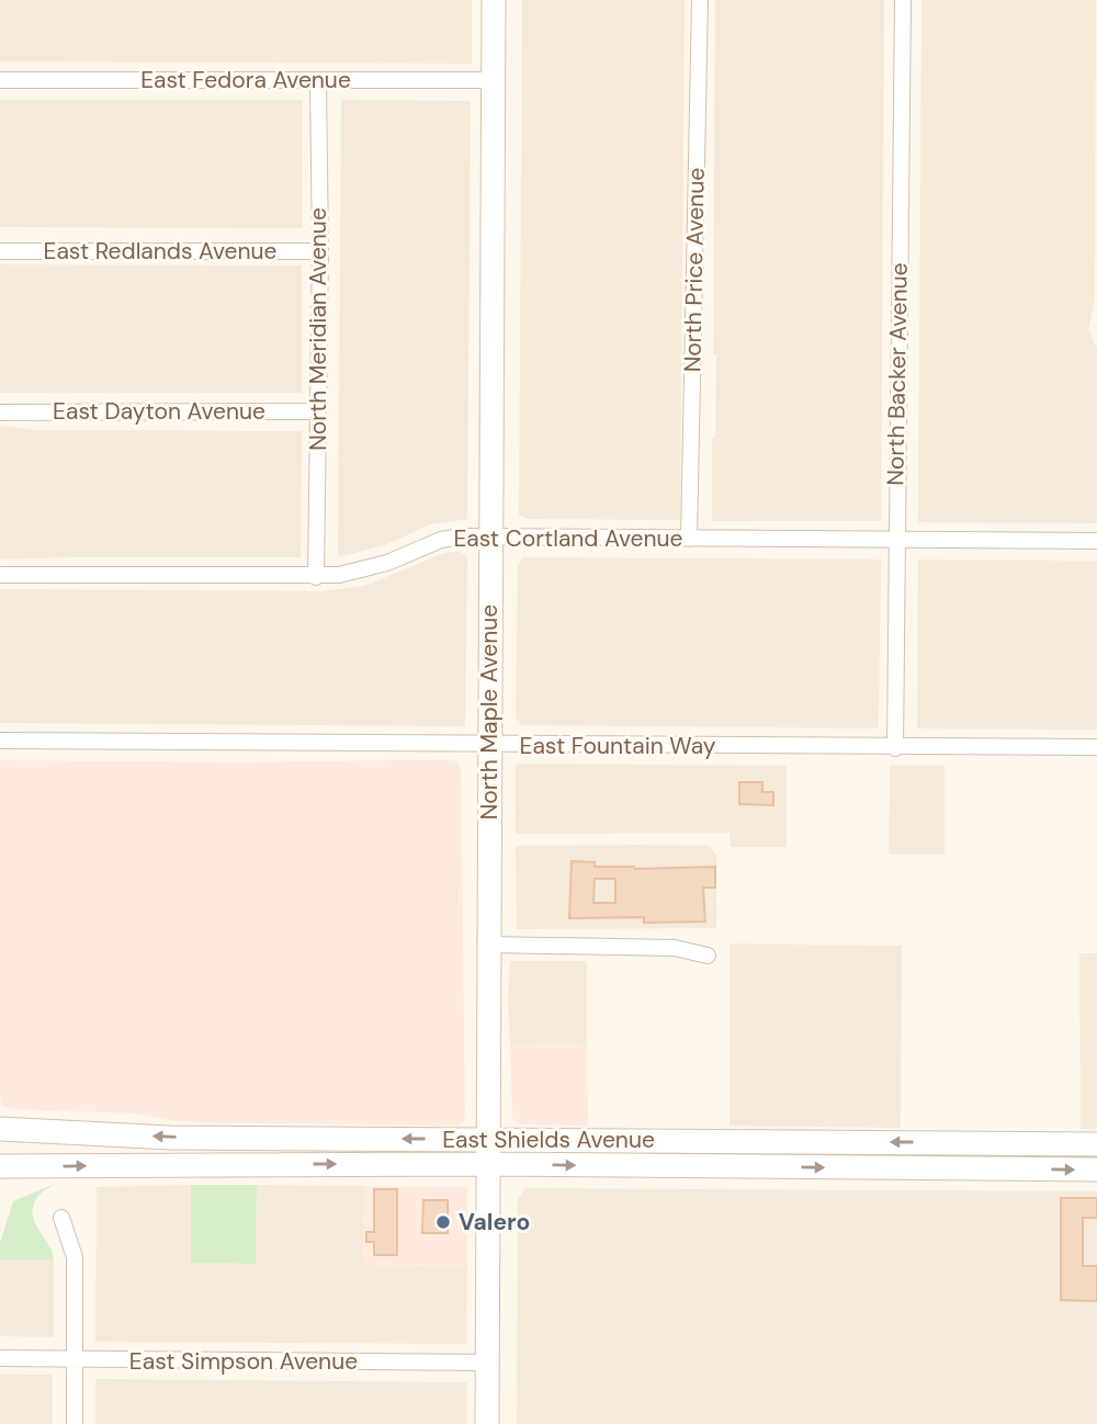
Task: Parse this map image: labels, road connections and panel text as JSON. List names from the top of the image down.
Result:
{
  "streets": {
    "main road": ["North Maple Avenue", "East Shields Avenue"],
    "street": [
      "East Fedora Avenue",
      "East Redlands Avenue",
      "North Price Avenue",
      "North Meridian Avenue",
      "North Backer Avenue",
      "East Dayton Avenue",
      "East Cortland Avenue",
      "East Fountain Way",
      "East Simpson Avenue"
    ]
  },
  "crossings": [
    ["East Fedora Avenue", "North Meridian Avenue"],
    ["East Fedora Avenue", "North Maple Avenue"],
    ["East Redlands Avenue", "North Meridian Avenue"],
    ["North Price Avenue", "East Cortland Avenue"],
    ["North Meridian Avenue", "East Dayton Avenue"],
    ["North Meridian Avenue", "East Cortland Avenue"],
    ["North Backer Avenue", "East Cortland Avenue"],
    ["North Backer Avenue", "East Fountain Way"],
    ["East Cortland Avenue", "North Maple Avenue"],
    ["North Maple Avenue", "East Fountain Way"],
    ["North Maple Avenue", "East Shields Avenue"],
    ["North Maple Avenue", "East Simpson Avenue"]
  ],
  "places": ["Valero"]
}
